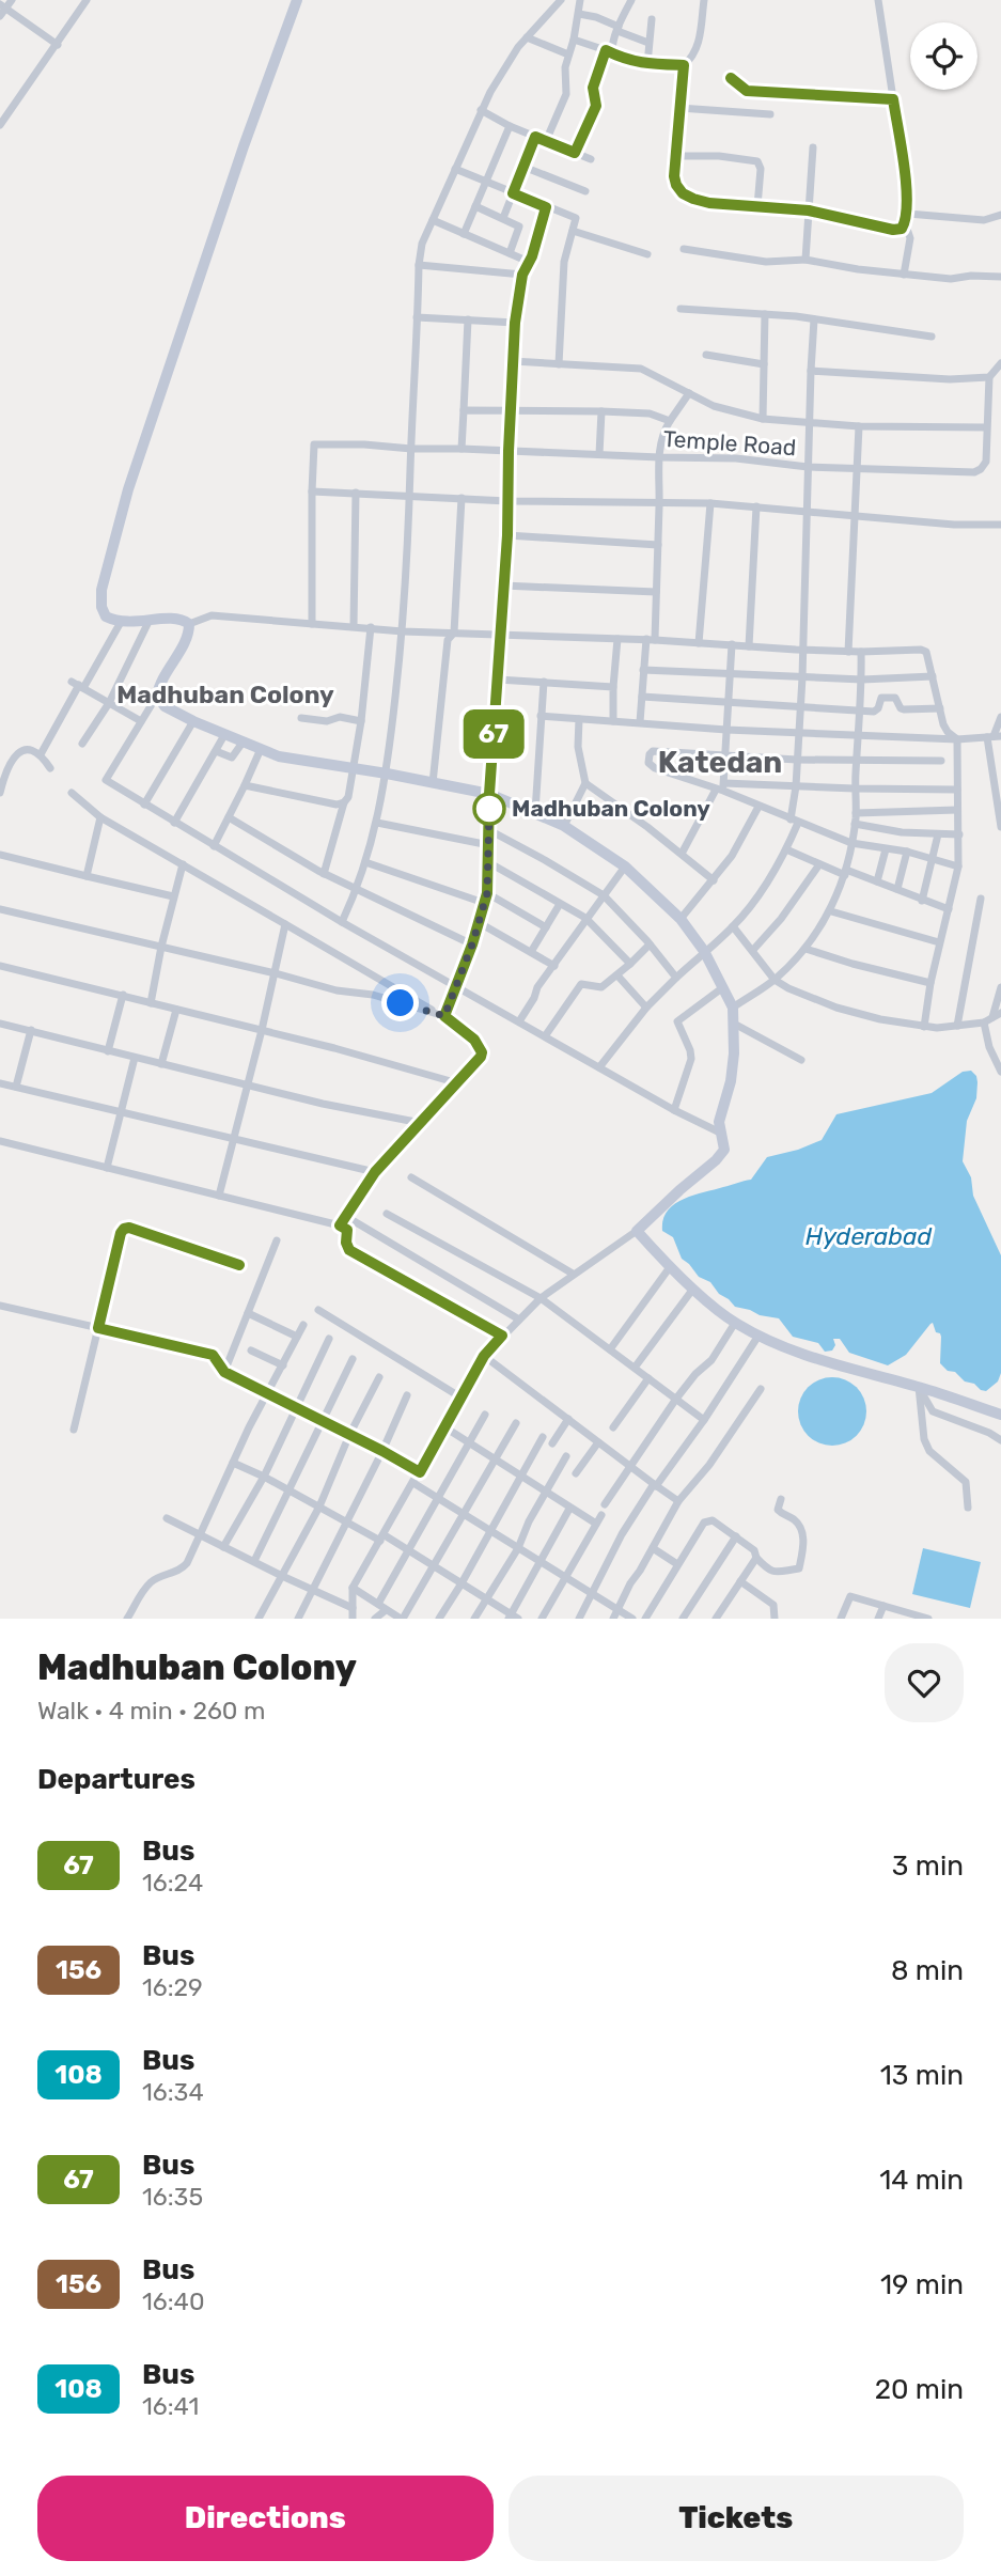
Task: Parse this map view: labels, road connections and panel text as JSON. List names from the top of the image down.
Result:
{
  "streets": {
    "street": ["Temple Road"]
  },
  "districts": ["Madhuban Colony", "Katedan"],
  "water": ["Hyderabad"],
  "places": ["Madhuban Colony"],
  "lines": ["bus line 67"],
  "page": {
    "on_map": "67",
    "heading": [
      ["Madhuban Colony", "Walk · 4 min · 260 m"],
      "Departures"
    ],
    "list": [
      {
        "mark": "67",
        "name": "Bus",
        "note": "16:24",
        "value": "3 min"
      },
      {
        "mark": "156",
        "name": "Bus",
        "note": "16:29",
        "value": "8 min"
      },
      {
        "mark": "108",
        "name": "Bus",
        "note": "16:34",
        "value": "13 min"
      },
      {
        "mark": "67",
        "name": "Bus",
        "note": "16:35",
        "value": "14 min"
      },
      {
        "mark": "156",
        "name": "Bus",
        "note": "16:40",
        "value": "19 min"
      },
      {
        "mark": "108",
        "name": "Bus",
        "note": "16:41",
        "value": "20 min"
      }
    ],
    "buttons": ["Directions", "Tickets"]
  }
}
